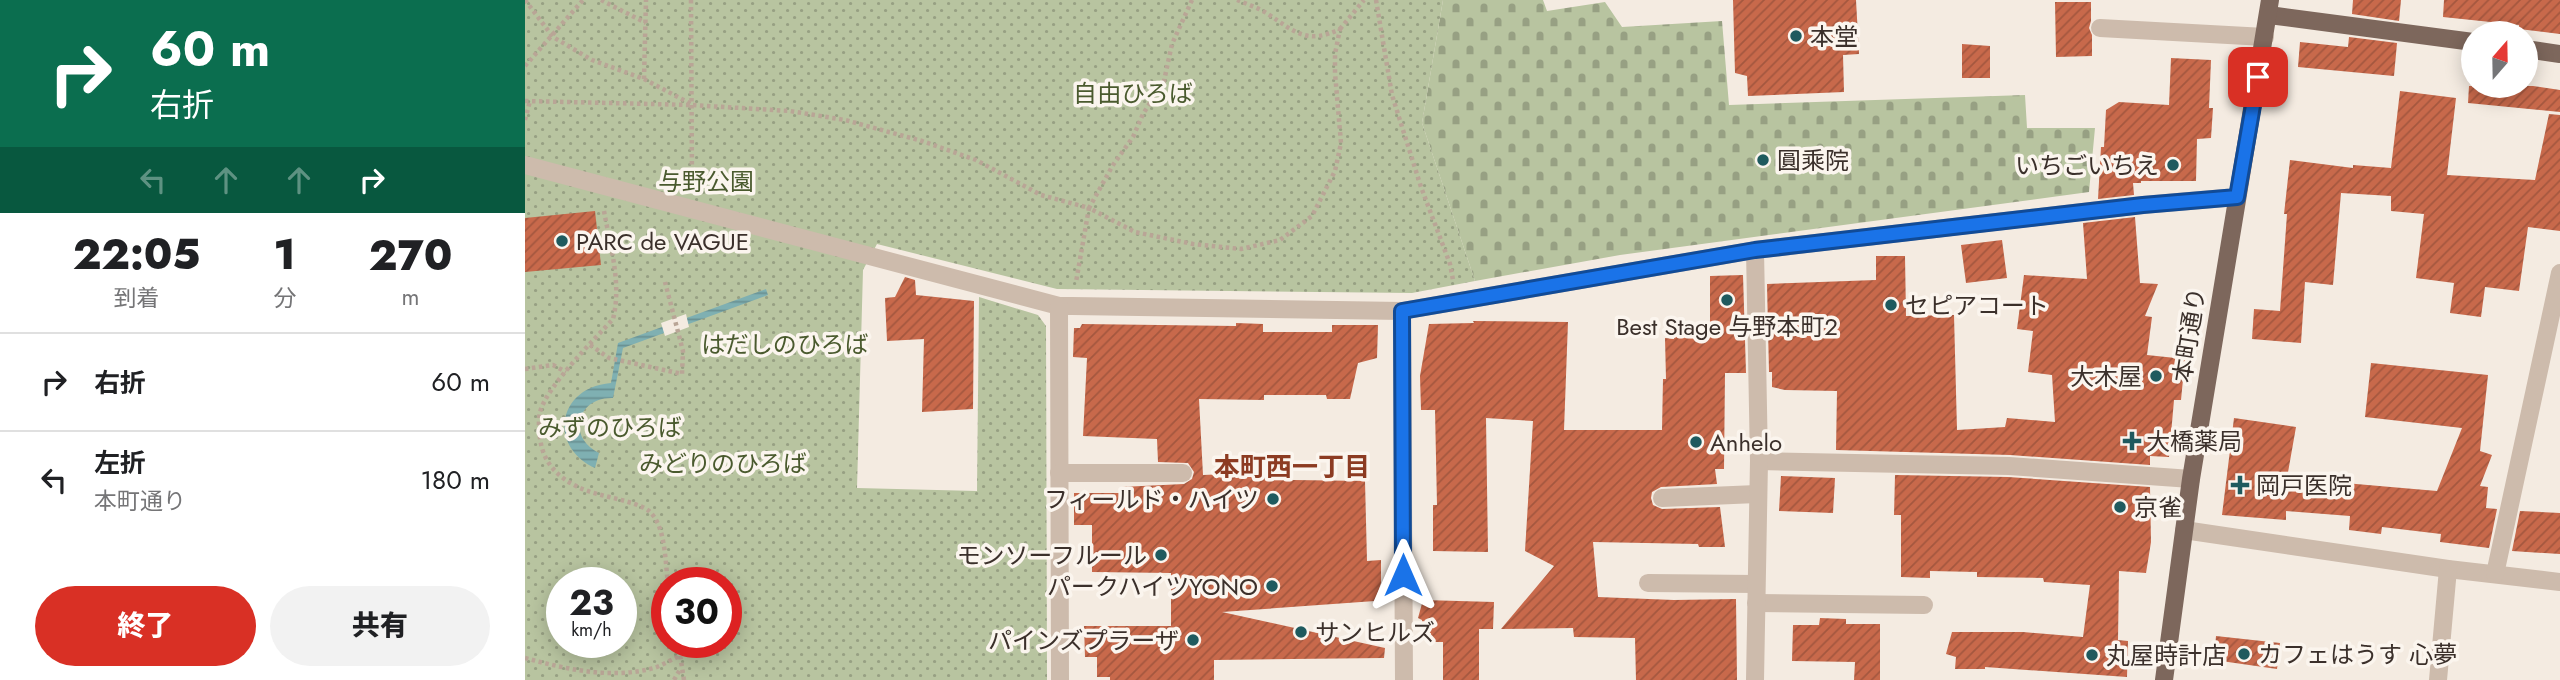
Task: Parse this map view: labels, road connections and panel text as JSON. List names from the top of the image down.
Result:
{
  "streets": {
    "main road": ["本町通り"]
  },
  "districts": ["本町西一丁目"],
  "parks": [
    "自由ひろば",
    "与野公園",
    "はだしのひろば",
    "みずのひろば",
    "みどりのひろば"
  ],
  "places": {
    "other": [
      "本堂",
      "圓乘院",
      "いちごいちえ",
      "PARC de VAGUE",
      "Best Stage 与野本町2",
      "セピアコート",
      "大木屋",
      "Anhelo",
      "フィールド・ハイツ",
      "京雀",
      "モンソーフルール",
      "パークハイツYONO",
      "サンヒルズ",
      "パインズプラーザ",
      "カフェはうす 心夢",
      "丸屋時計店"
    ],
    "health": ["大橋薬局", "岡戸医院"]
  },
  "north": "top",
  "page": {
    "turn": ["60 m", "右折"],
    "eta": [
      "22:05",
      "到着",
      "1",
      "分",
      "270",
      "m"
    ],
    "list": [
      {
        "name": "右折",
        "value": "60 m"
      },
      {
        "name": "左折",
        "note": "本町通り",
        "value": "180 m"
      }
    ],
    "speed": "23 km/h",
    "limit": "30",
    "buttons": ["終了", "共有"]
  }
}
